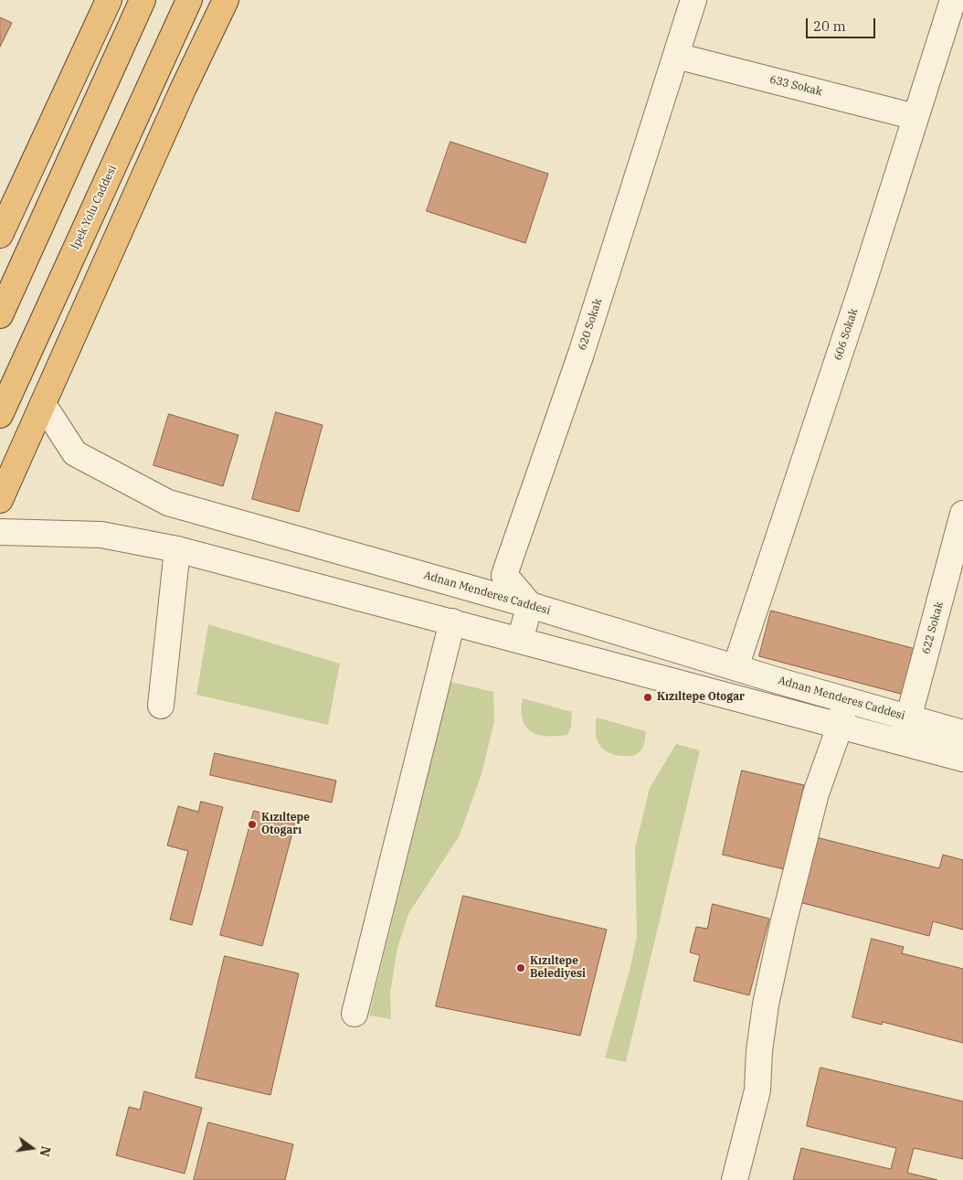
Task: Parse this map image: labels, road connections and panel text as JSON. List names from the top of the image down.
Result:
{
  "streets": {
    "highway": ["İpek Yolu Caddesi"],
    "street": [
      "633 Sokak",
      "620 Sokak",
      "606 Sokak",
      "Adnan Menderes Caddesi",
      "622 Sokak"
    ]
  },
  "crossings": [
    ["633 Sokak", "620 Sokak"],
    ["633 Sokak", "606 Sokak"],
    ["620 Sokak", "Adnan Menderes Caddesi"],
    ["606 Sokak", "Adnan Menderes Caddesi"],
    ["Adnan Menderes Caddesi", "622 Sokak"]
  ],
  "places": ["Kızıltepe Otogar", "Kızıltepe Otogarı", "Kızıltepe Belediyesi"],
  "scale_bar": "20 m",
  "north": "right"
}
